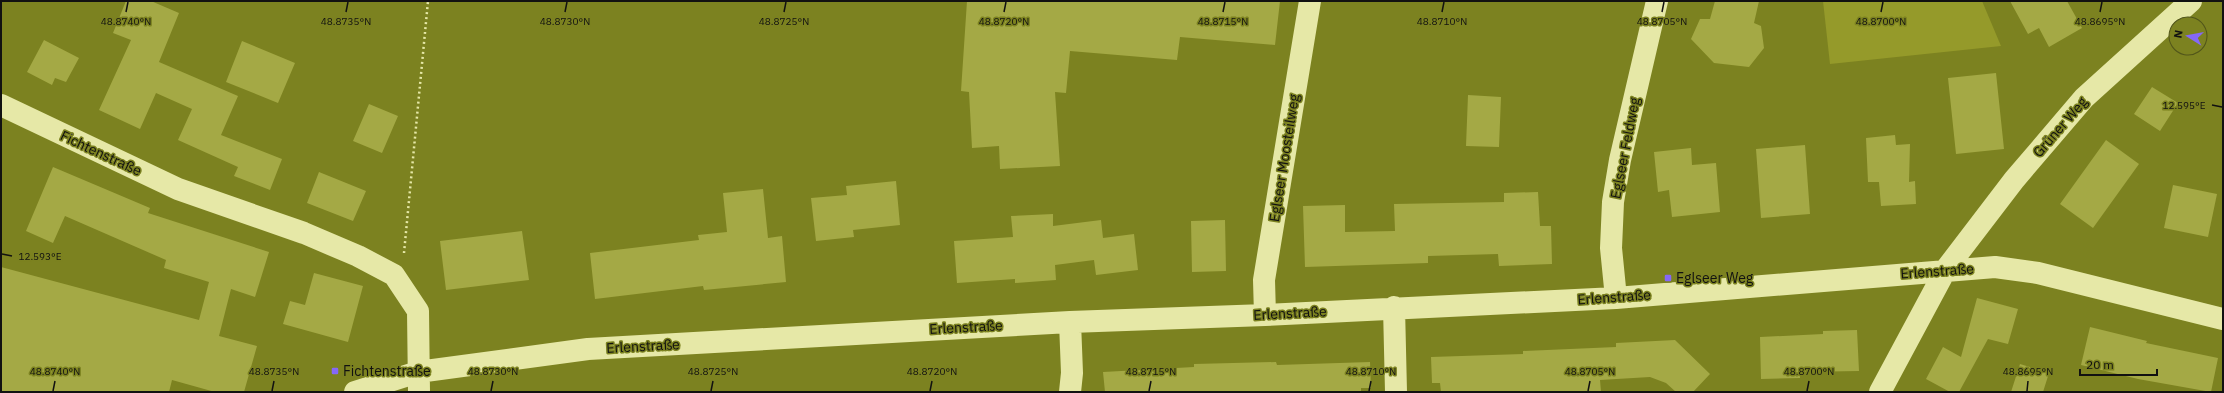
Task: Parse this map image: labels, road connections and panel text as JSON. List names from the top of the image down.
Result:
{
  "streets": {
    "street": [
      "Grüner Weg",
      "Eglseer Feldweg",
      "Fichtenstraße",
      "Eglseer Moosteilweg",
      "Erlenstraße"
    ]
  },
  "crossings": [
    ["Grüner Weg", "Erlenstraße"],
    ["Eglseer Feldweg", "Erlenstraße"],
    ["Fichtenstraße", "Erlenstraße"],
    ["Eglseer Moosteilweg", "Erlenstraße"]
  ],
  "places": {
    "transit": ["Eglseer Weg", "Fichtenstraße"]
  },
  "scale_bar": "20 m",
  "north": "left",
  "coordinates": [
    "48.8740°N",
    "48.8735°N",
    "48.8730°N",
    "48.8725°N",
    "48.8720°N",
    "48.8715°N",
    "48.8710°N",
    "48.8705°N",
    "48.8700°N",
    "48.8695°N",
    "12.595°E",
    "12.593°E"
  ]
}
